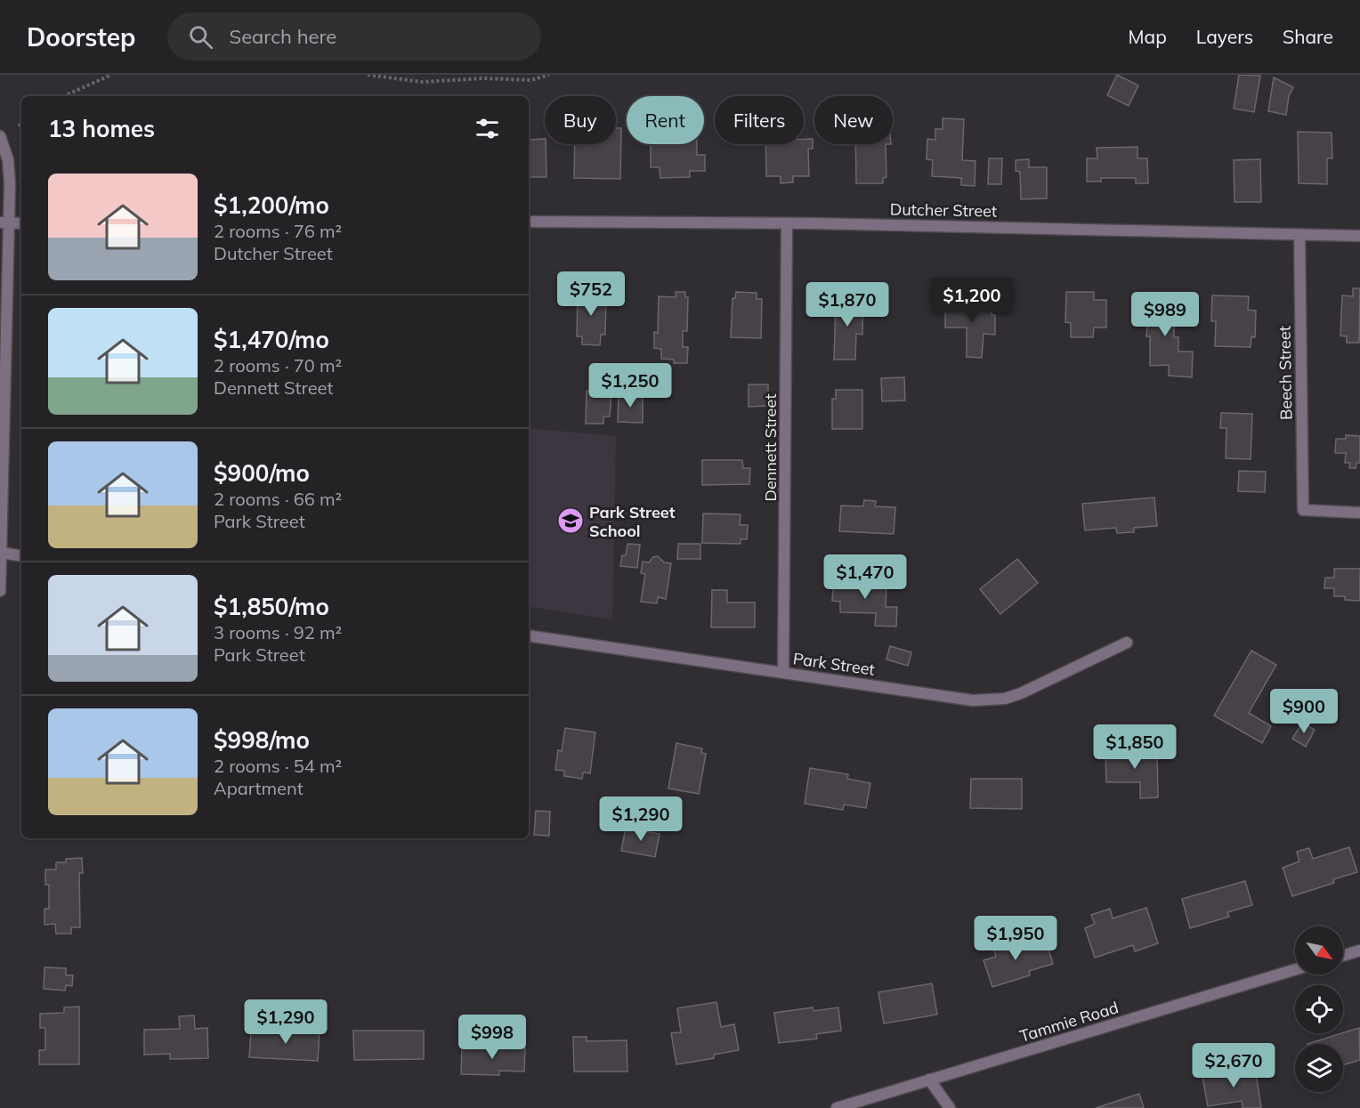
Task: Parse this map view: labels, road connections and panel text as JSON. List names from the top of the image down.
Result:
{
  "streets": {
    "street": [
      "Dutcher Street",
      "Beech Street",
      "Dennett Street",
      "Park Street",
      "Tammie Road"
    ]
  },
  "crossings": [
    ["Dutcher Street", "Beech Street"],
    ["Dutcher Street", "Dennett Street"],
    ["Dennett Street", "Park Street"]
  ],
  "places": {
    "school or university": ["Park Street School"]
  },
  "north": "bottom right",
  "page": {
    "header": "Doorstep",
    "search": "Search here",
    "nav": ["Map", "Layers", "Share"],
    "chip": [
      "Buy",
      "Rent",
      "Filters",
      "New"
    ],
    "heading": "13 homes",
    "list": [
      {
        "name": "$1,200/mo",
        "note": "2 rooms · 76 m² · Dutcher Street"
      },
      {
        "name": "$1,470/mo",
        "note": "2 rooms · 70 m² · Dennett Street"
      },
      {
        "name": "$900/mo",
        "note": "2 rooms · 66 m² · Park Street"
      },
      {
        "name": "$1,850/mo",
        "note": "3 rooms · 92 m² · Park Street"
      },
      {
        "name": "$998/mo",
        "note": "2 rooms · 54 m² · Apartment"
      }
    ],
    "price": [
      "$752",
      "$1,200",
      "$1,870",
      "$989",
      "$1,250",
      "$1,470",
      "$900",
      "$1,850",
      "$1,290",
      "$1,950",
      "$1,290",
      "$998",
      "$2,670"
    ]
  }
}
